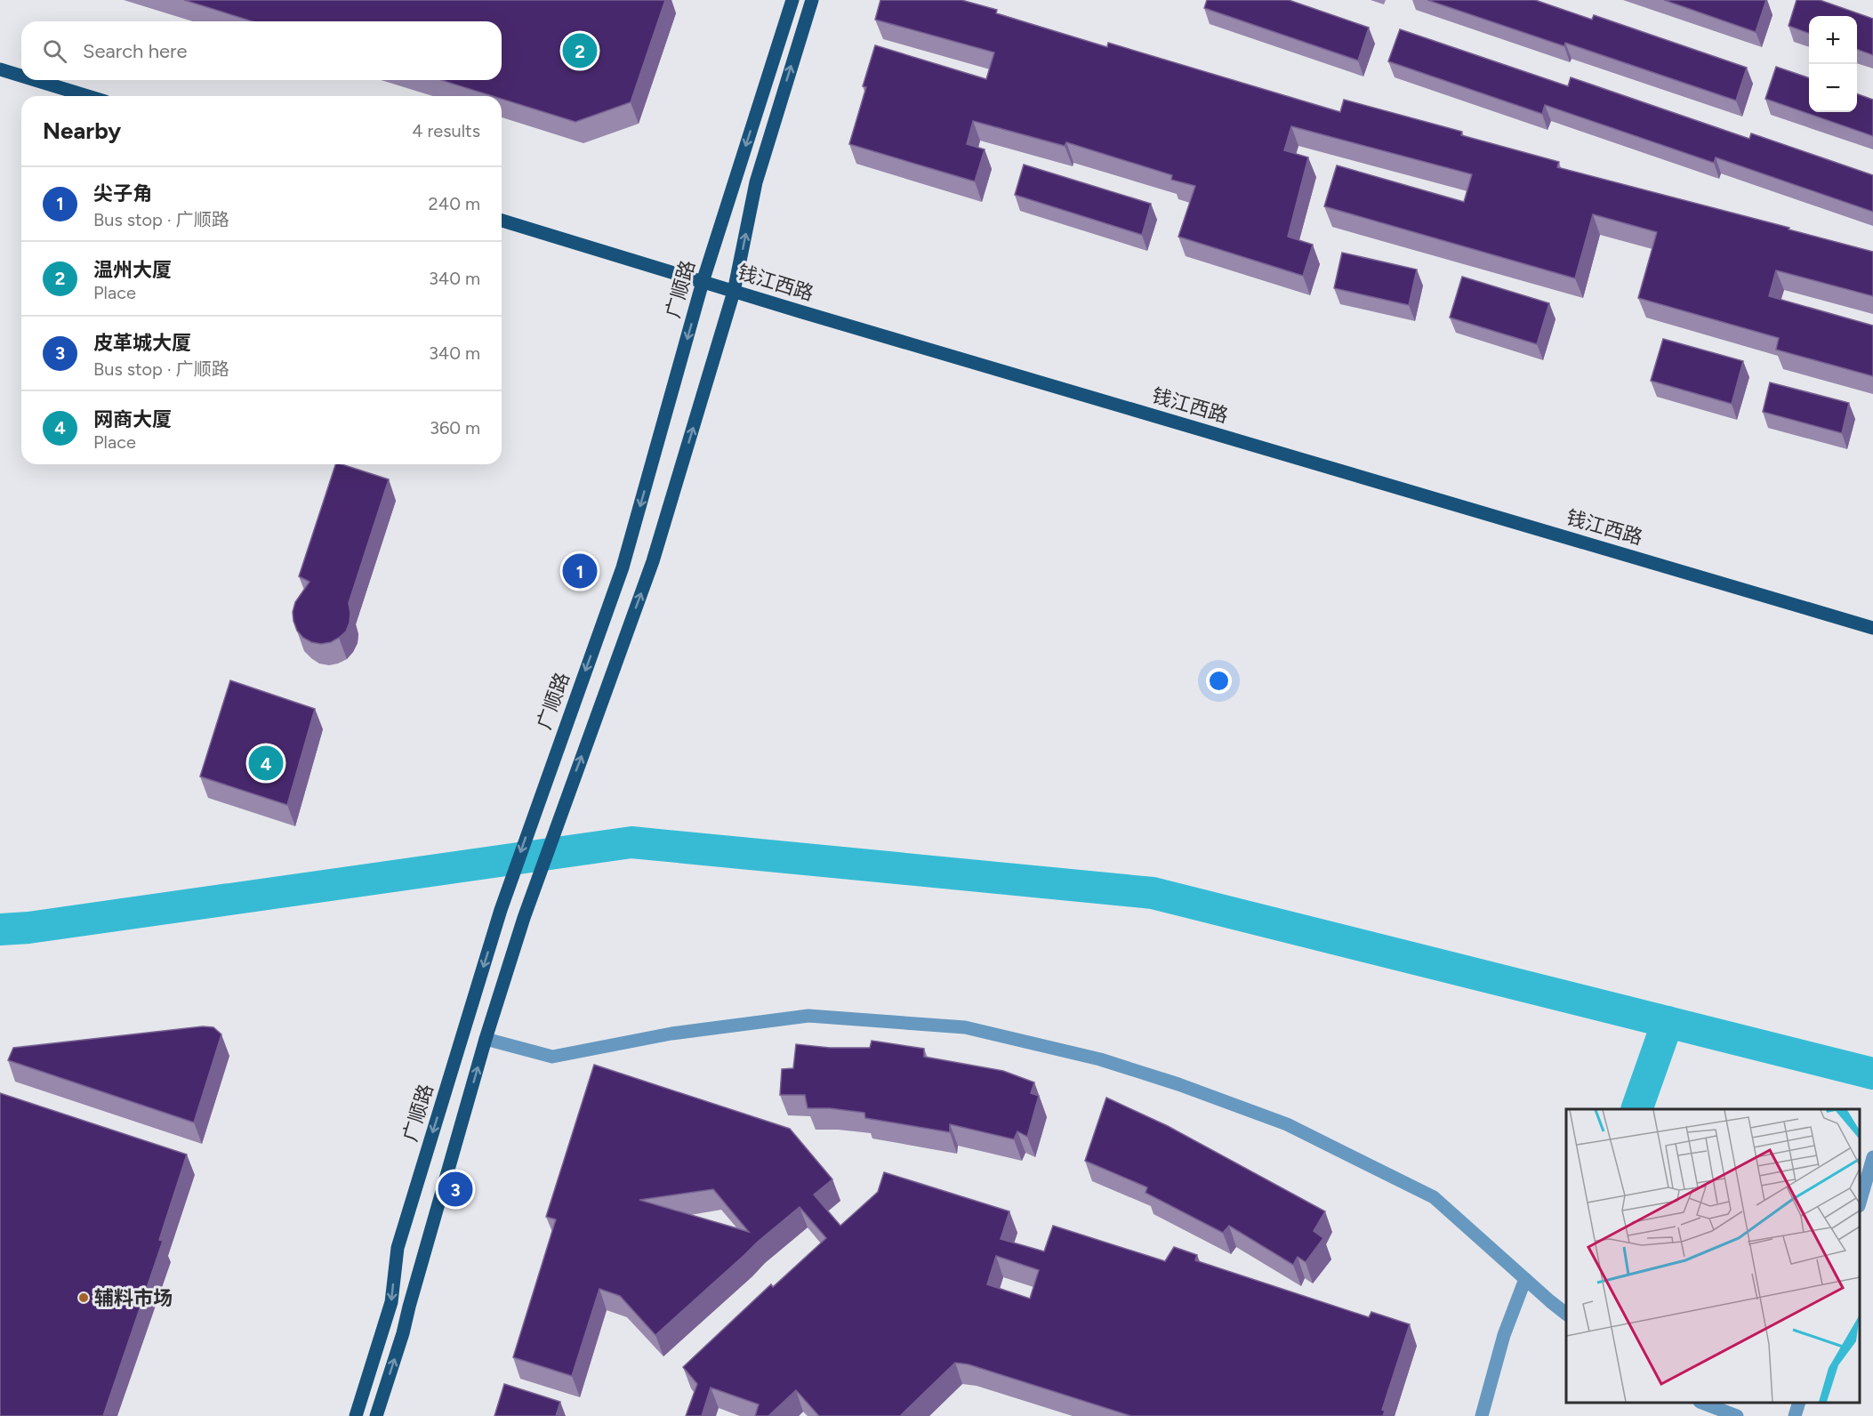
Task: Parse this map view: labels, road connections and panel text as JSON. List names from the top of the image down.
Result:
{
  "streets": {
    "main road": ["钱江西路", "广顺路"]
  },
  "crossings": [
    ["钱江西路", "广顺路"]
  ],
  "places": ["辅料市场"],
  "page": {
    "map_buttons": ["+", "−"],
    "search": "Search here",
    "pins": [
      "2",
      "1",
      "4",
      "3"
    ],
    "heading": ["Nearby", "4 results"],
    "list": [
      {
        "mark": "1",
        "name": "尖子角",
        "note": "Bus stop · 广顺路",
        "value": "240 m"
      },
      {
        "mark": "2",
        "name": "温州大厦",
        "note": "Place",
        "value": "340 m"
      },
      {
        "mark": "3",
        "name": "皮革城大厦",
        "note": "Bus stop · 广顺路",
        "value": "340 m"
      },
      {
        "mark": "4",
        "name": "网商大厦",
        "note": "Place",
        "value": "360 m"
      }
    ]
  }
}
